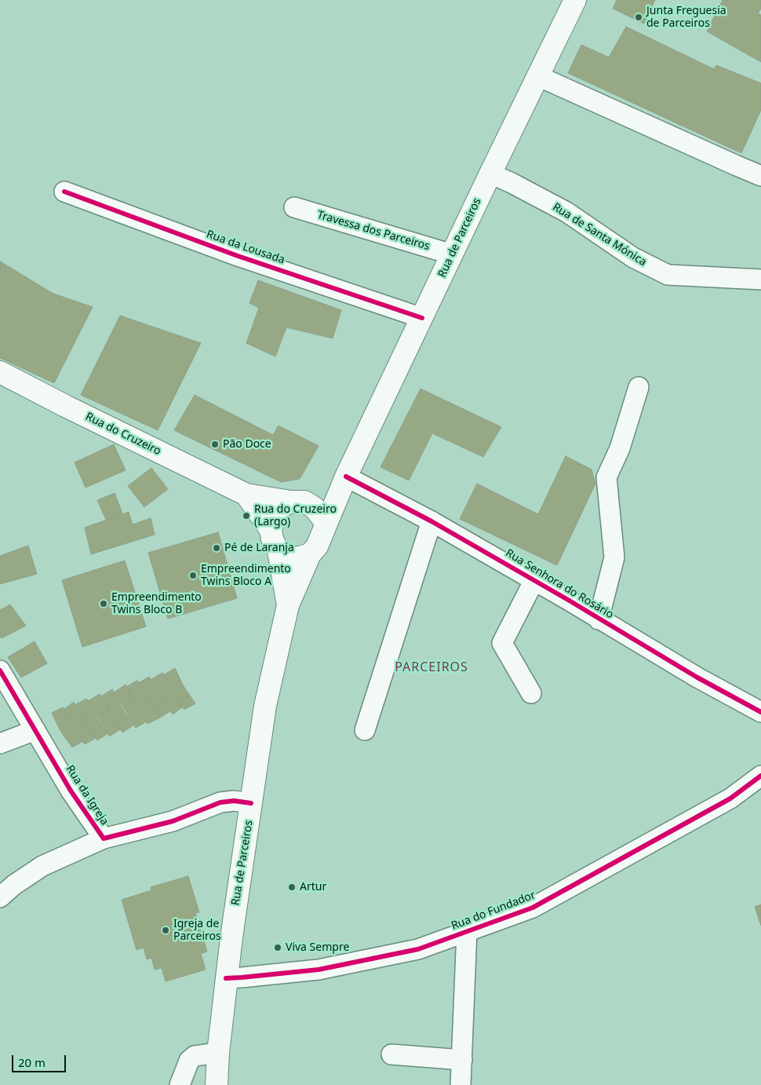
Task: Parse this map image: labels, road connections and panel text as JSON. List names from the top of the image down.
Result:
{
  "streets": {
    "main road": ["Rua de Parceiros", "Rua do Cruzeiro"],
    "street": [
      "Travessa dos Parceiros",
      "Rua de Santa Mónica",
      "Rua da Lousada",
      "Rua Senhora do Rosário",
      "Rua da Igreja",
      "Rua do Fundador"
    ]
  },
  "crossings": [
    ["Travessa dos Parceiros", "Rua de Parceiros"],
    ["Rua de Santa Mónica", "Rua de Parceiros"],
    ["Rua de Parceiros", "Rua da Lousada"],
    ["Rua de Parceiros", "Rua do Cruzeiro"],
    ["Rua de Parceiros", "Rua Senhora do Rosário"],
    ["Rua de Parceiros", "Rua da Igreja"],
    ["Rua de Parceiros", "Rua do Fundador"]
  ],
  "districts": ["PARCEIROS"],
  "places": [
    "Junta Freguesia de Parceiros",
    "Pão Doce",
    "Rua do Cruzeiro (Largo)",
    "Pé de Laranja",
    "Empreendimento Twins Bloco A",
    "Empreendimento Twins Bloco B",
    "Artur",
    "Igreja de Parceiros",
    "Viva Sempre"
  ],
  "scale_bar": "20 m"
}
